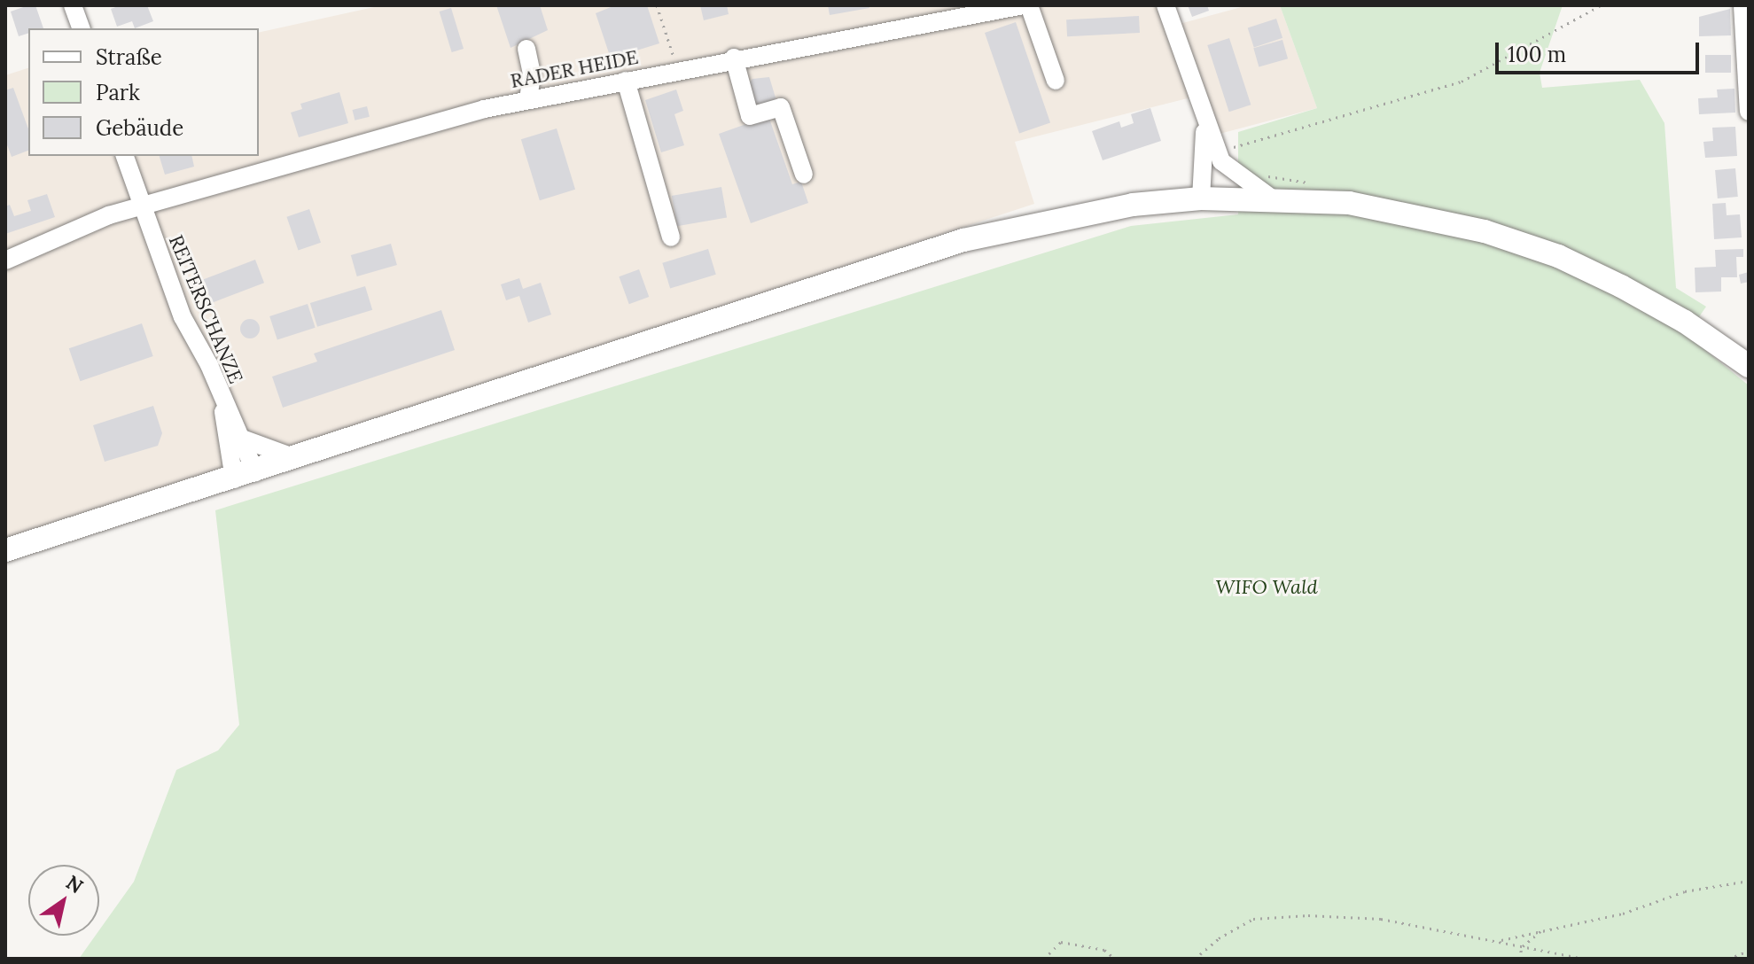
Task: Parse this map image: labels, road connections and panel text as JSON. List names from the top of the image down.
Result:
{
  "streets": {
    "street": ["RADER HEIDE", "REITERSCHANZE"]
  },
  "crossings": [
    ["RADER HEIDE", "REITERSCHANZE"]
  ],
  "parks": ["WIFO Wald"],
  "legend": ["Straße", "Park", "Gebäude"],
  "scale_bar": "100 m",
  "north": "top right"
}
